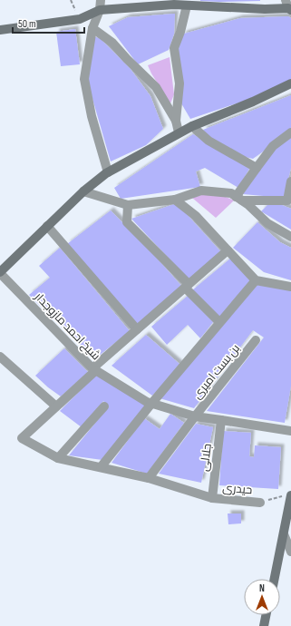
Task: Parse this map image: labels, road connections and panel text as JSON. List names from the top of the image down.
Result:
{
  "streets": {
    "street": [
      "شیخ احمد مازوجدار",
      "بن بست امیری",
      "جلالی",
      "حیدری"
    ]
  },
  "crossings": [
    ["شیخ احمد مازوجدار", "بن بست امیری"],
    ["شیخ احمد مازوجدار", "جلالی"],
    ["بن بست امیری", "حیدری"],
    ["جلالی", "حیدری"]
  ],
  "scale_bar": "50 m",
  "north": "top"
}
